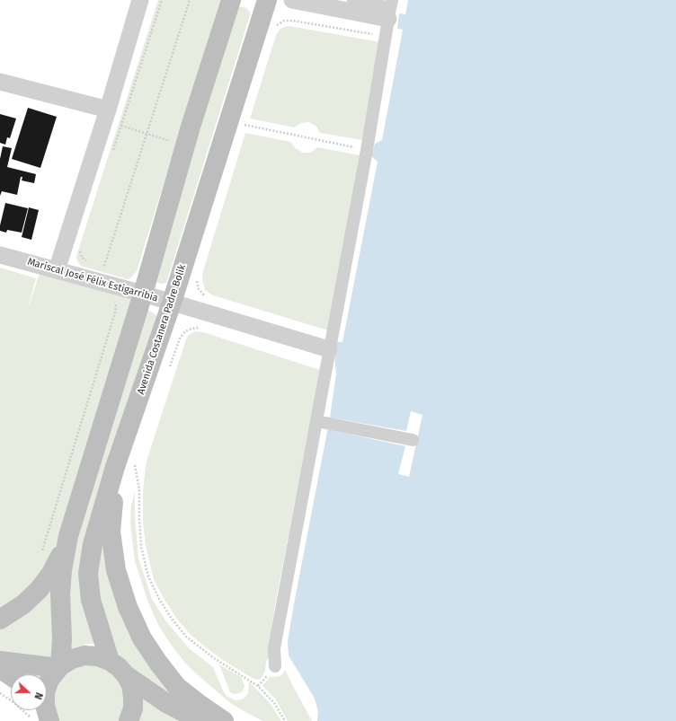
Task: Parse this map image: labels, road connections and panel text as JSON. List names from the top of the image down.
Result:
{
  "streets": {
    "main road": ["Avenida Costanera Padre Bolik"],
    "street": ["Mariscal José Félix Estigarribia"]
  },
  "crossings": [
    ["Mariscal José Félix Estigarribia", "Avenida Costanera Padre Bolik"]
  ],
  "north": "right"
}
